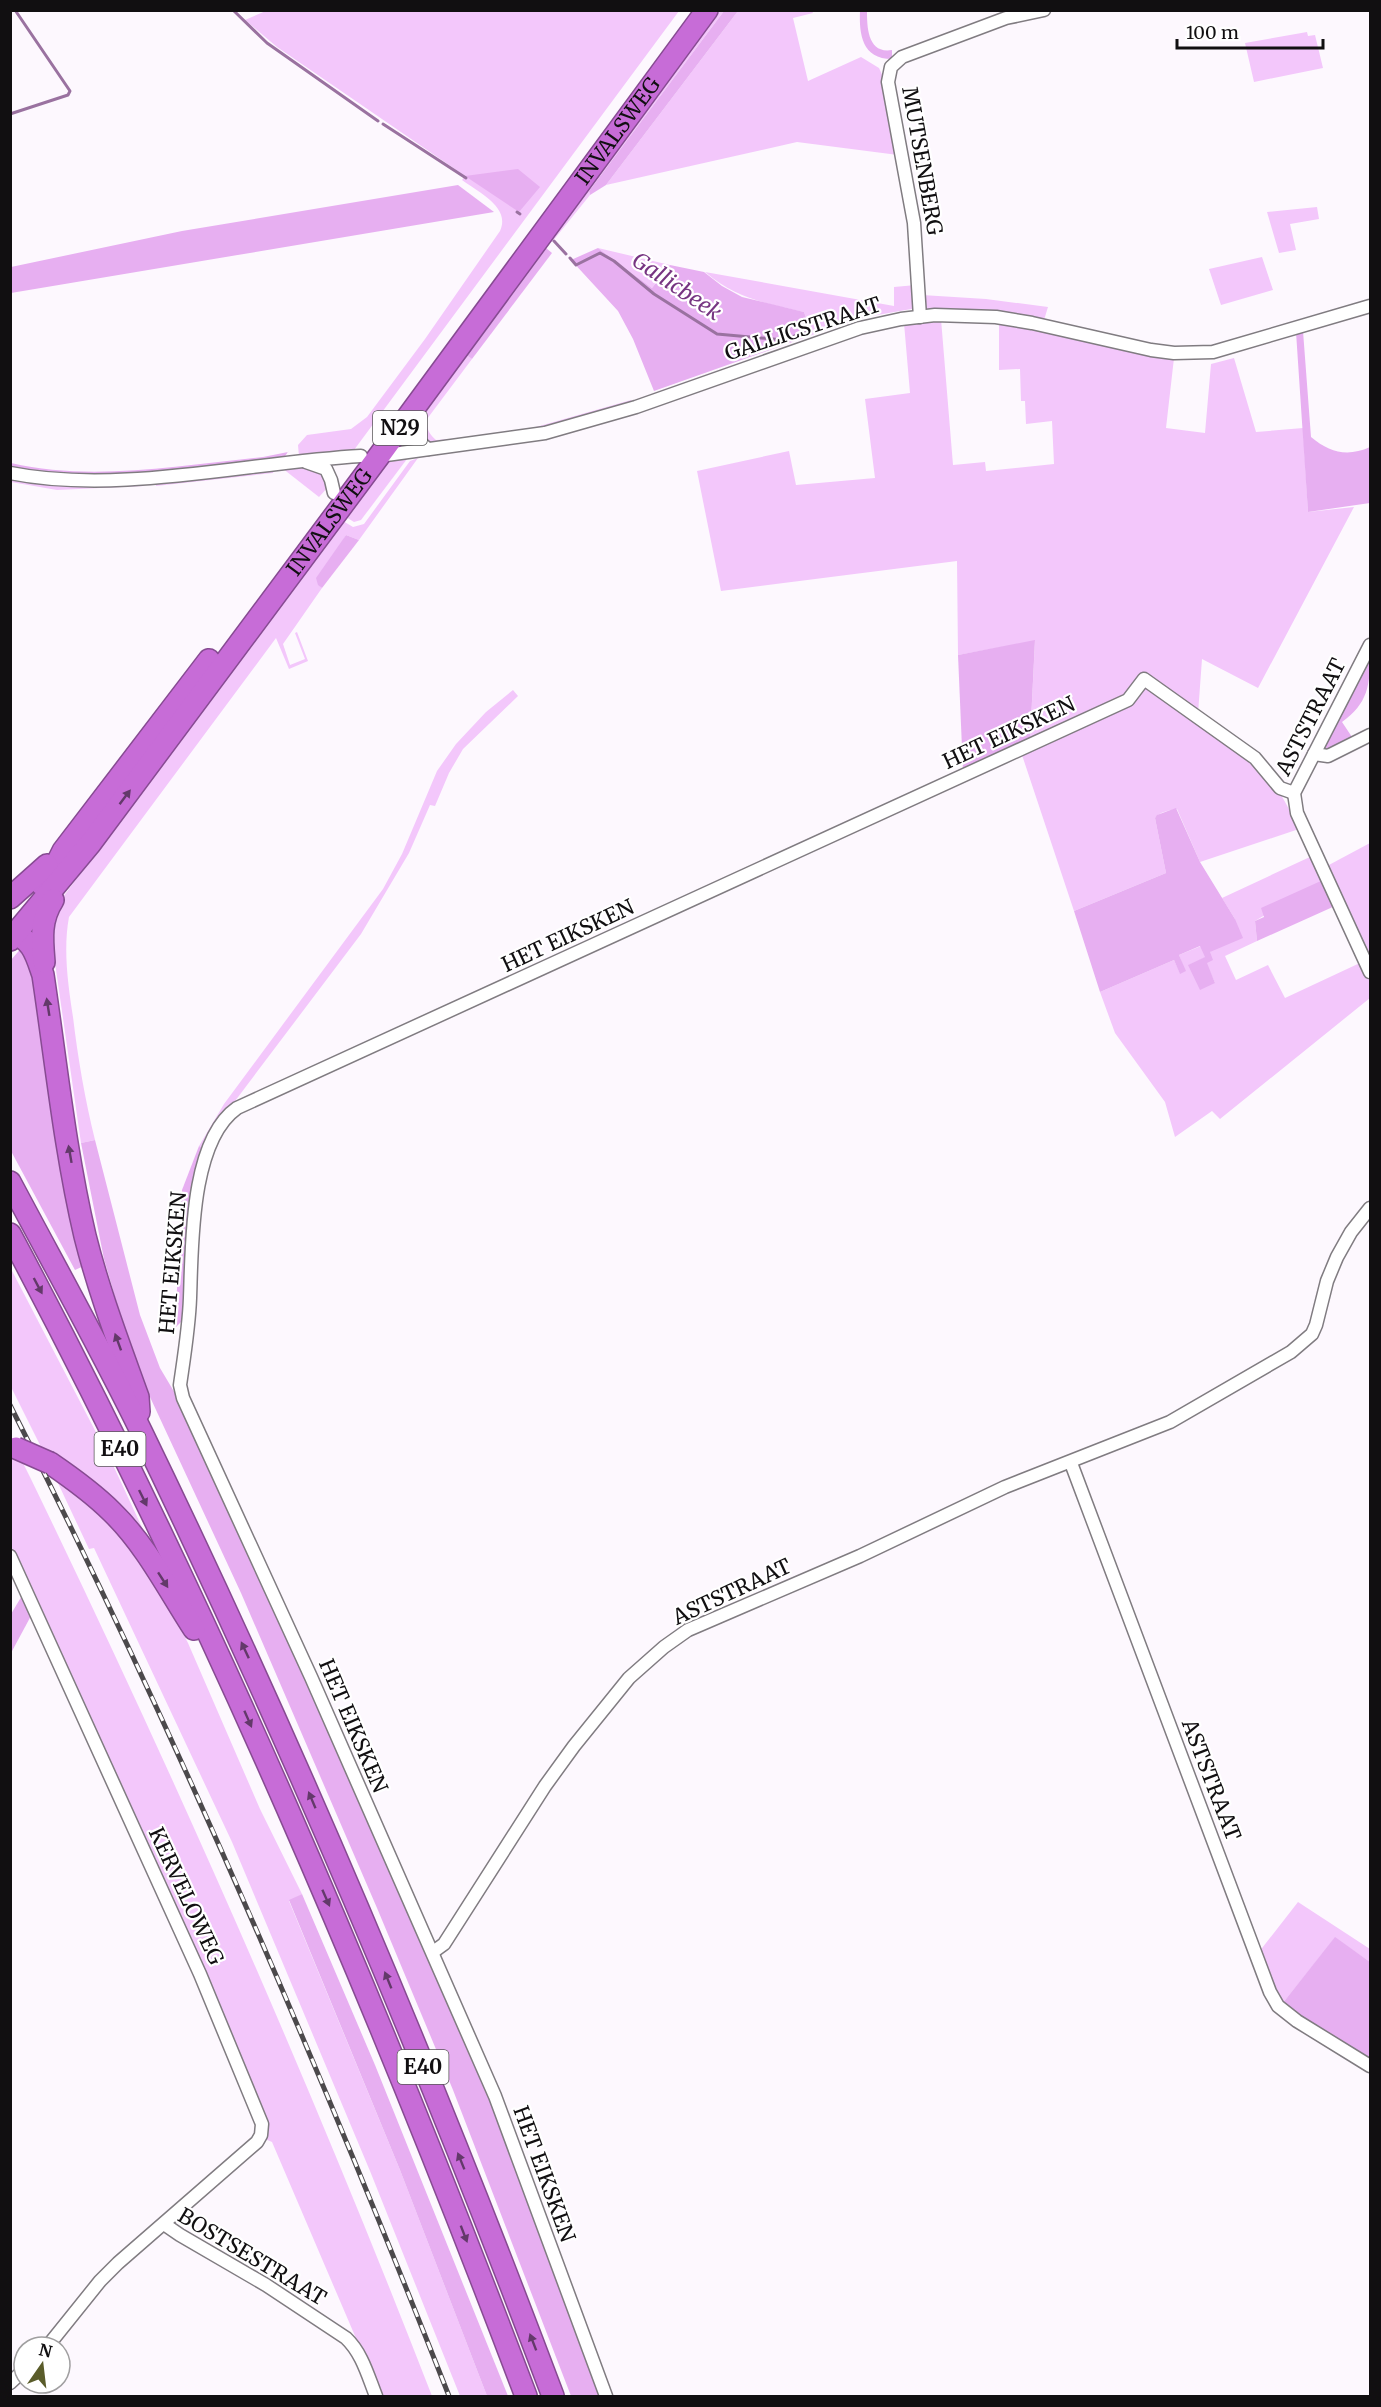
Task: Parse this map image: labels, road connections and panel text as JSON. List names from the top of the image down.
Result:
{
  "streets": {
    "highway": ["INVALSWEG", "N29", "E40"],
    "street": [
      "MUTSENBERG",
      "GALLICSTRAAT",
      "ASTSTRAAT",
      "HET EIKSKEN",
      "KERVELOWEG",
      "BOSTSESTRAAT"
    ]
  },
  "crossings": [
    ["INVALSWEG", "GALLICSTRAAT"],
    ["MUTSENBERG", "GALLICSTRAAT"],
    ["ASTSTRAAT", "HET EIKSKEN"],
    ["KERVELOWEG", "BOSTSESTRAAT"]
  ],
  "water": ["Gallicbeek"],
  "scale_bar": "100 m",
  "north": "top"
}
